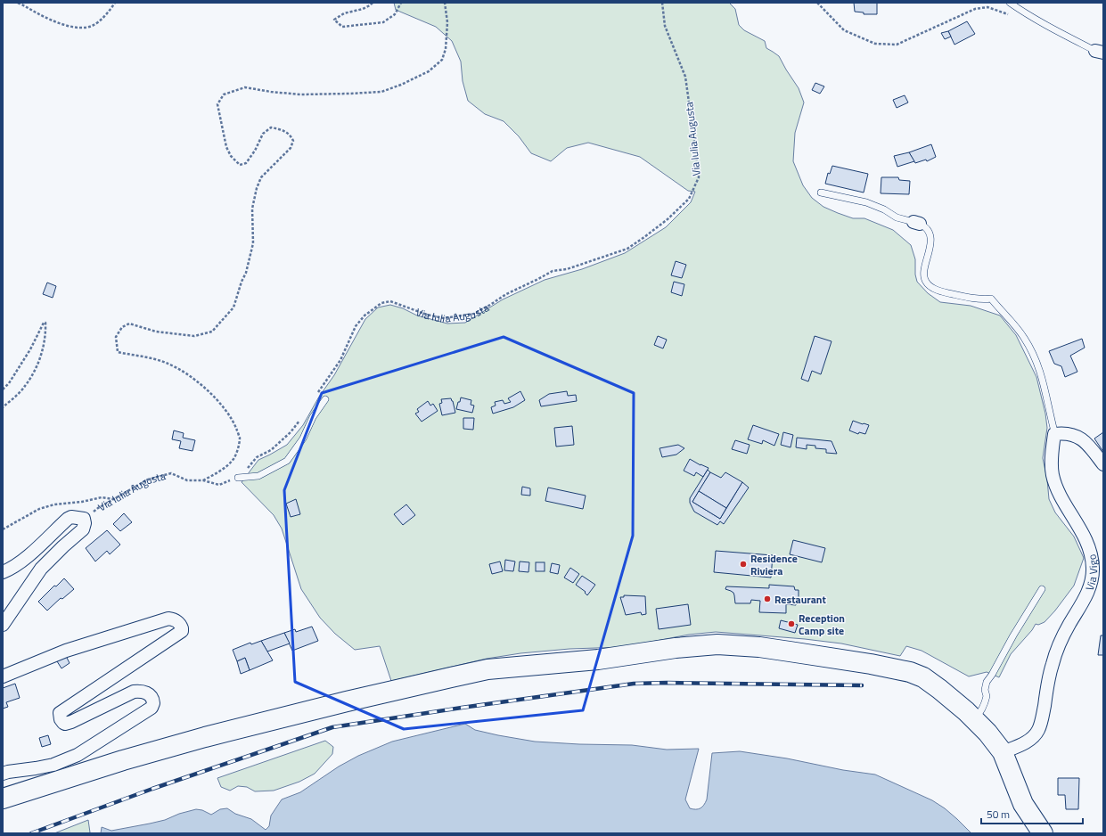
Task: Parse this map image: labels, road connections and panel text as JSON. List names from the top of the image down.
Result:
{
  "streets": {
    "street": ["Via Vigo"],
    "path": ["Via Iulia Augusta"]
  },
  "places": ["Residence Riviera", "Restaurant", "Reception Camp site"],
  "scale_bar": "50 m"
}
